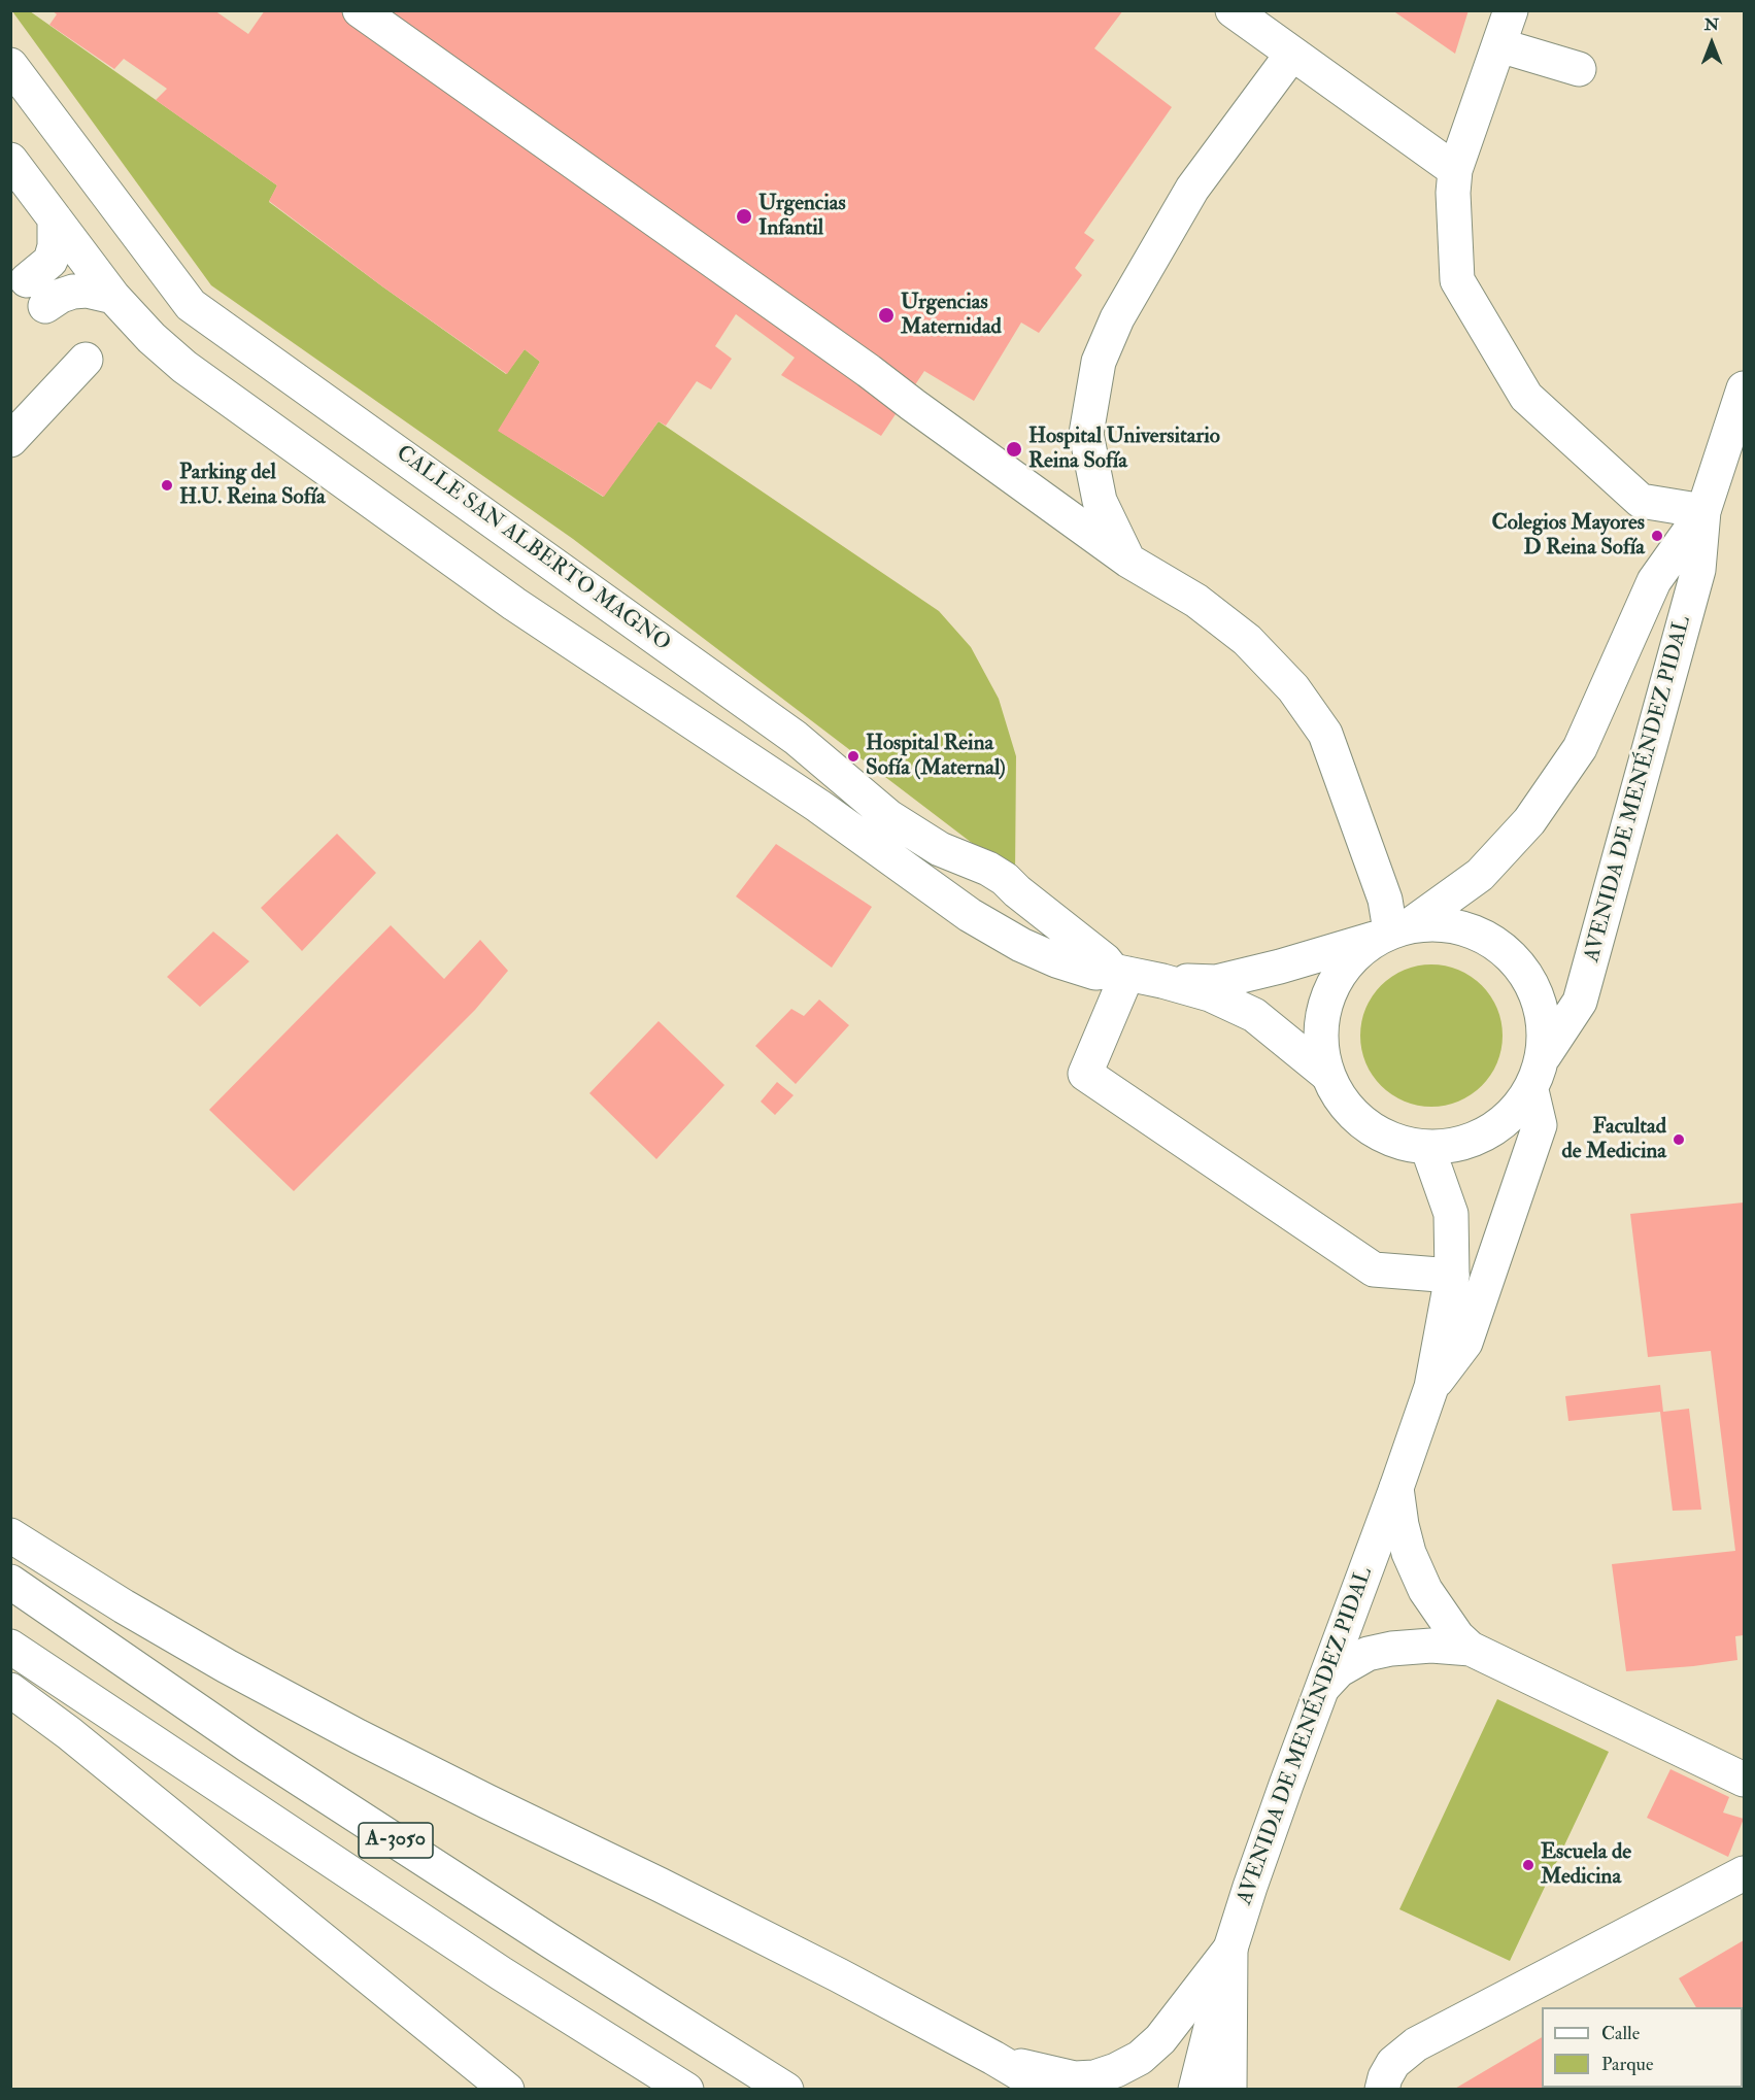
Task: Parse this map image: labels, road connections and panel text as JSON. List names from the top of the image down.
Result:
{
  "streets": {
    "main road": ["CALLE SAN ALBERTO MAGNO", "AVENIDA DE MENÉNDEZ PIDAL", "A-3050"]
  },
  "places": [
    "Urgencias Infantil",
    "Urgencias Maternidad",
    "Hospital Universitario Reina Sofía",
    "Parking del H.U. Reina Sofía",
    "Colegios Mayores D Reina Sofía",
    "Hospital Reina Sofía (Maternal)",
    "Facultad de Medicina",
    "Escuela de Medicina"
  ],
  "legend": ["Calle", "Parque"],
  "north": "top"
}
